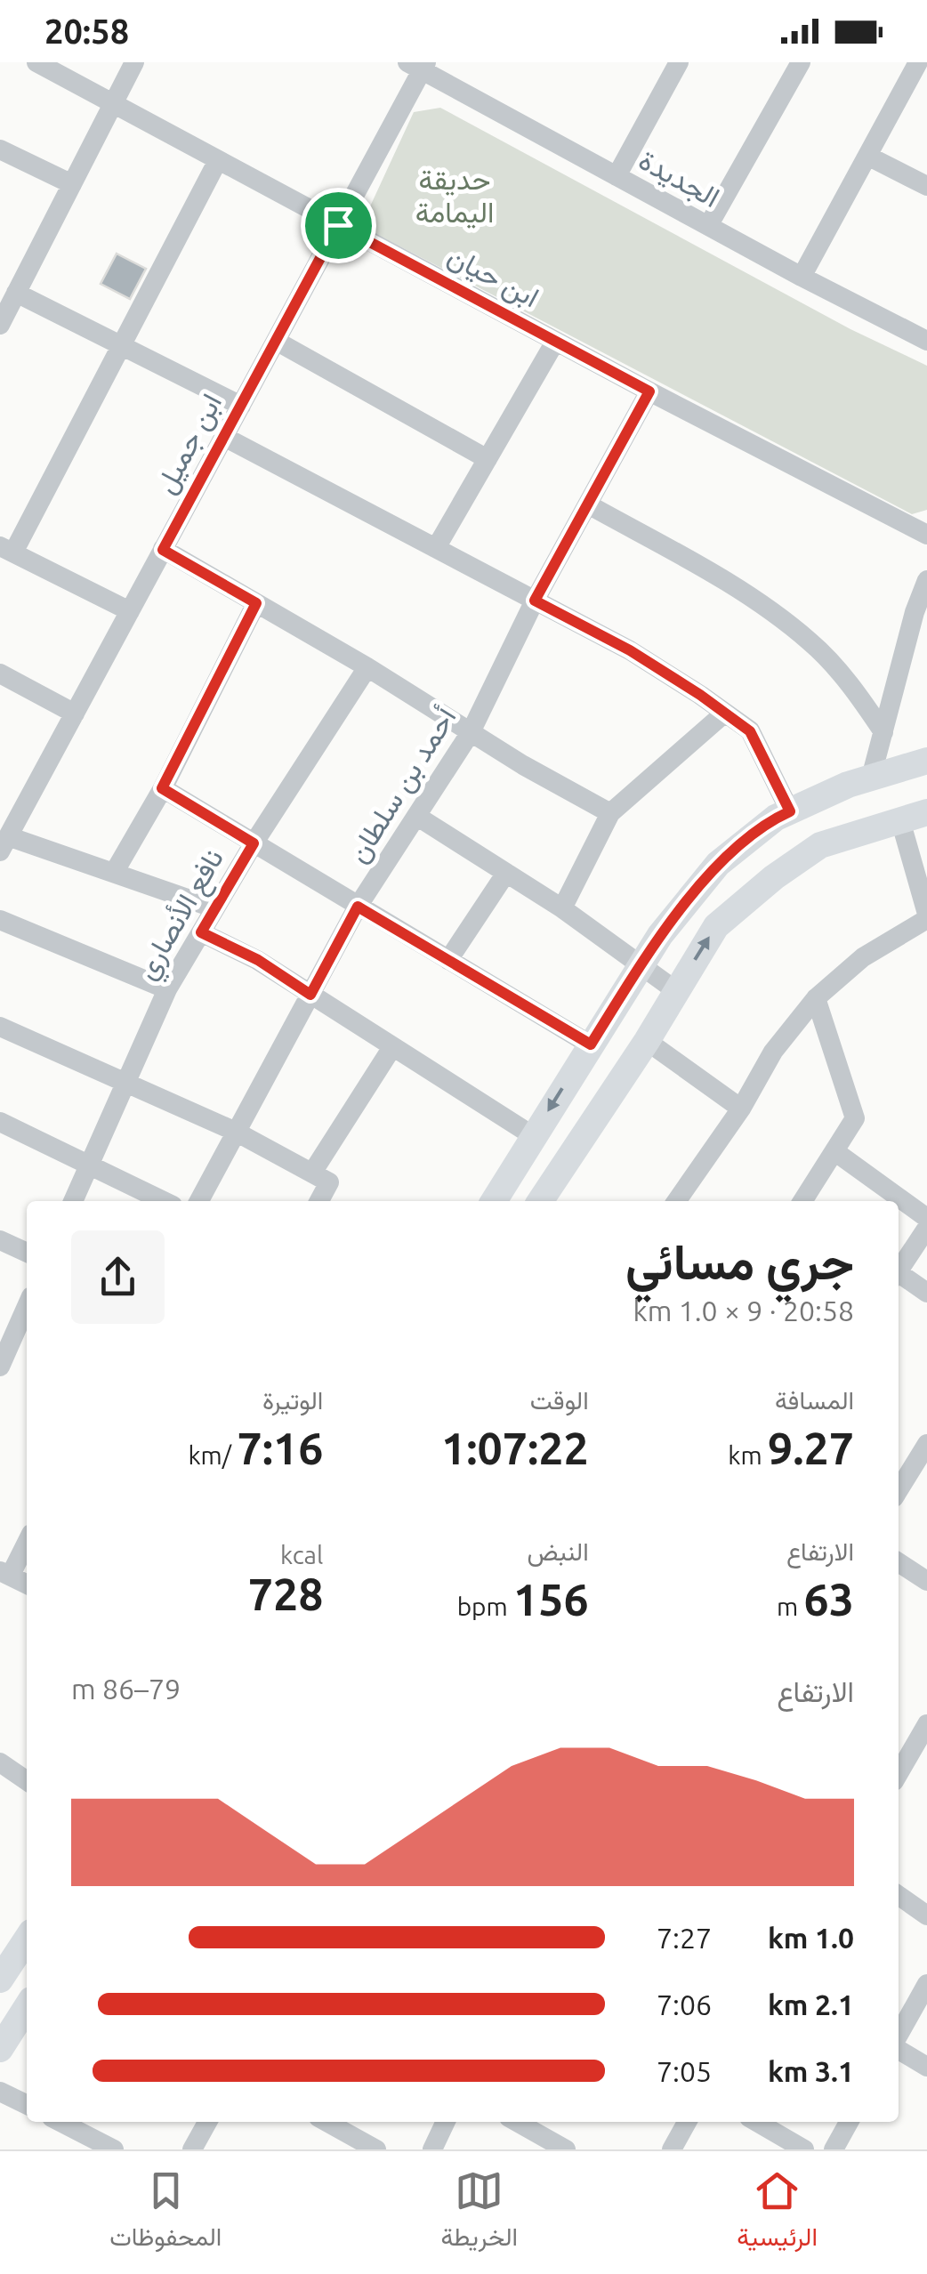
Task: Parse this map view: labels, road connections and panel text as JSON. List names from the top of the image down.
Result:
{
  "streets": {
    "street": [
      "الجديدة",
      "ابن حيان",
      "ابن جميل",
      "أحمد بن سلطان",
      "نافع الأنصاري"
    ]
  },
  "crossings": [
    ["الجديدة", "ابن جميل"],
    ["ابن حيان", "ابن جميل"],
    ["ابن حيان", "أحمد بن سلطان"]
  ],
  "parks": ["حديقة اليمامة"],
  "page": {
    "status": "20:58",
    "heading": ["جري مسائي", "20:58 · 9 × 1.0 km"],
    "stats": [
      ["المسافة", "9.27 km"],
      ["الوقت", "1:07:22"],
      ["الوتيرة", "7:16 /km"],
      ["الارتفاع", "63 m"],
      ["النبض", "156 bpm"],
      ["kcal", "728"]
    ],
    "chart": ["الارتفاع", "79–86 m"],
    "list": [
      {
        "name": "1.0 km",
        "note": "7:27"
      },
      {
        "name": "2.1 km",
        "note": "7:06"
      },
      {
        "name": "3.1 km",
        "note": "7:05"
      }
    ],
    "tabs": ["الرئيسية", "الخريطة", "المحفوظات"]
  }
}
